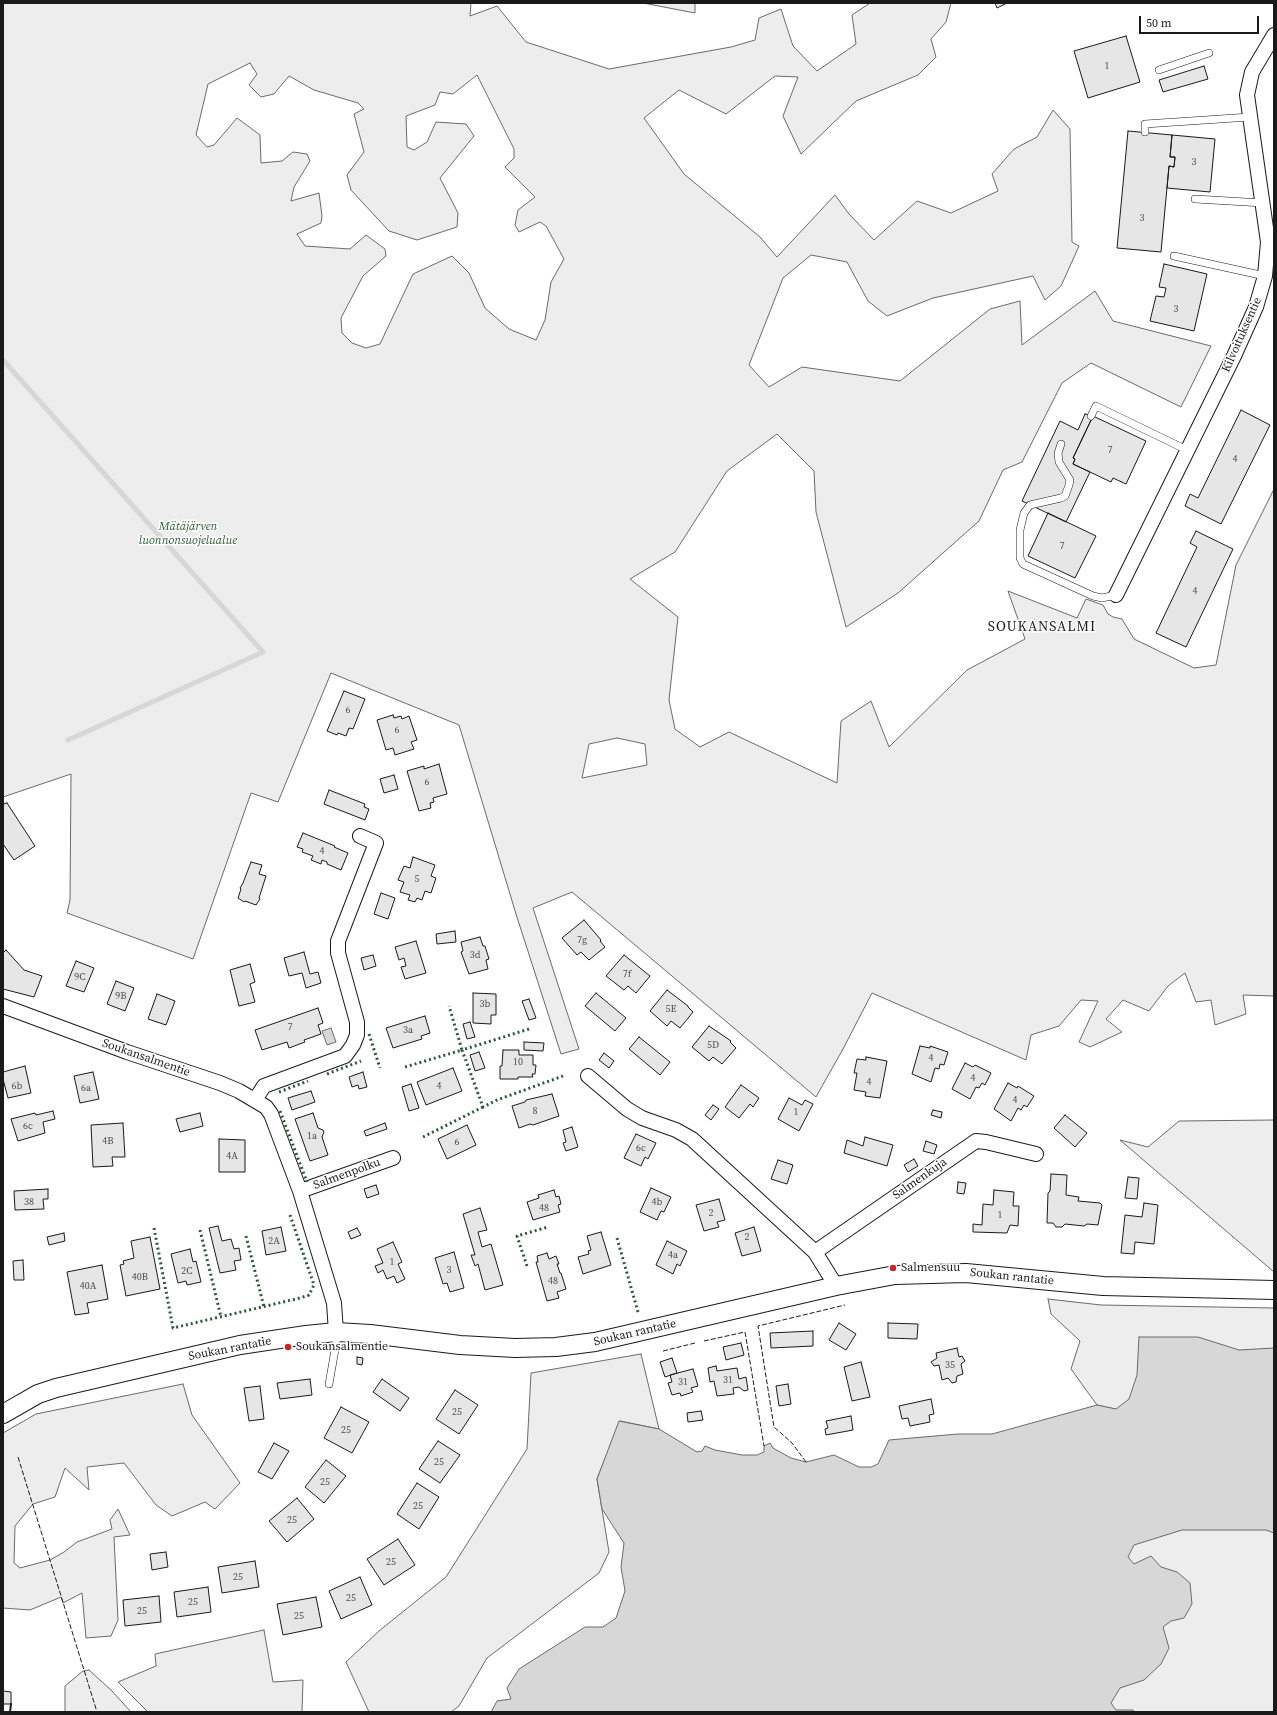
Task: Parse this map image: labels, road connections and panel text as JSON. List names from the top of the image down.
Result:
{
  "streets": {
    "street": [
      "Kilvoituksentie",
      "Soukansalmentie",
      "Salmenpolku",
      "Salmenkuja",
      "Soukan rantatie"
    ]
  },
  "crossings": [
    ["Soukansalmentie", "Salmenpolku"],
    ["Soukansalmentie", "Soukan rantatie"]
  ],
  "districts": ["SOUKANSALMI"],
  "parks": ["Mätäjärven luonnonsuojelualue"],
  "places": ["Salmensuu", "Soukansalmentie"],
  "house_numbers": [
    "1",
    "3",
    "3",
    "3",
    "7",
    "4",
    "7",
    "4",
    "6",
    "6",
    "6",
    "4",
    "5",
    "7g",
    "3d",
    "7f",
    "9C",
    "9B",
    "3b",
    "5E",
    "7",
    "3a",
    "5D",
    "4",
    "10",
    "4",
    "4",
    "6b",
    "4",
    "6a",
    "4",
    "8",
    "1",
    "6c",
    "1a",
    "4B",
    "6",
    "6c",
    "4A",
    "38",
    "4b",
    "48",
    "2",
    "1",
    "2",
    "2A",
    "4a",
    "1",
    "3",
    "2C",
    "40B",
    "48",
    "40A",
    "35",
    "31",
    "31",
    "25",
    "25",
    "25",
    "25",
    "25",
    "25",
    "25",
    "25",
    "25",
    "25",
    "25",
    "25"
  ],
  "scale_bar": "50 m"
}
